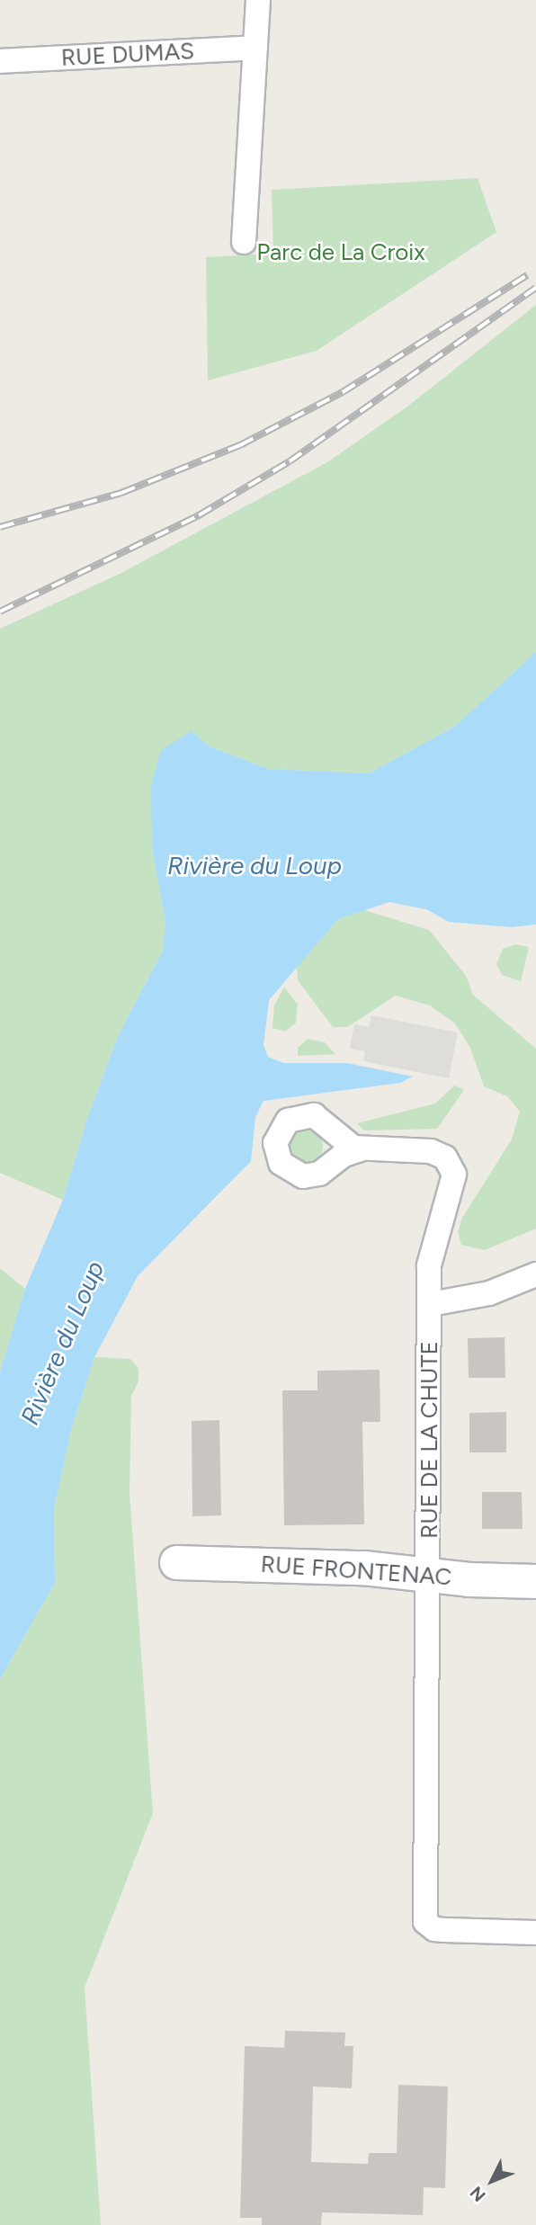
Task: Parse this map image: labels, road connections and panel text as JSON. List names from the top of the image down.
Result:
{
  "streets": {
    "street": ["RUE DUMAS", "RUE DE LA CHUTE", "RUE FRONTENAC"]
  },
  "crossings": [
    ["RUE DE LA CHUTE", "RUE FRONTENAC"]
  ],
  "water": ["Rivière du Loup"],
  "parks": ["Parc de La Croix"],
  "north": "bottom left"
}
